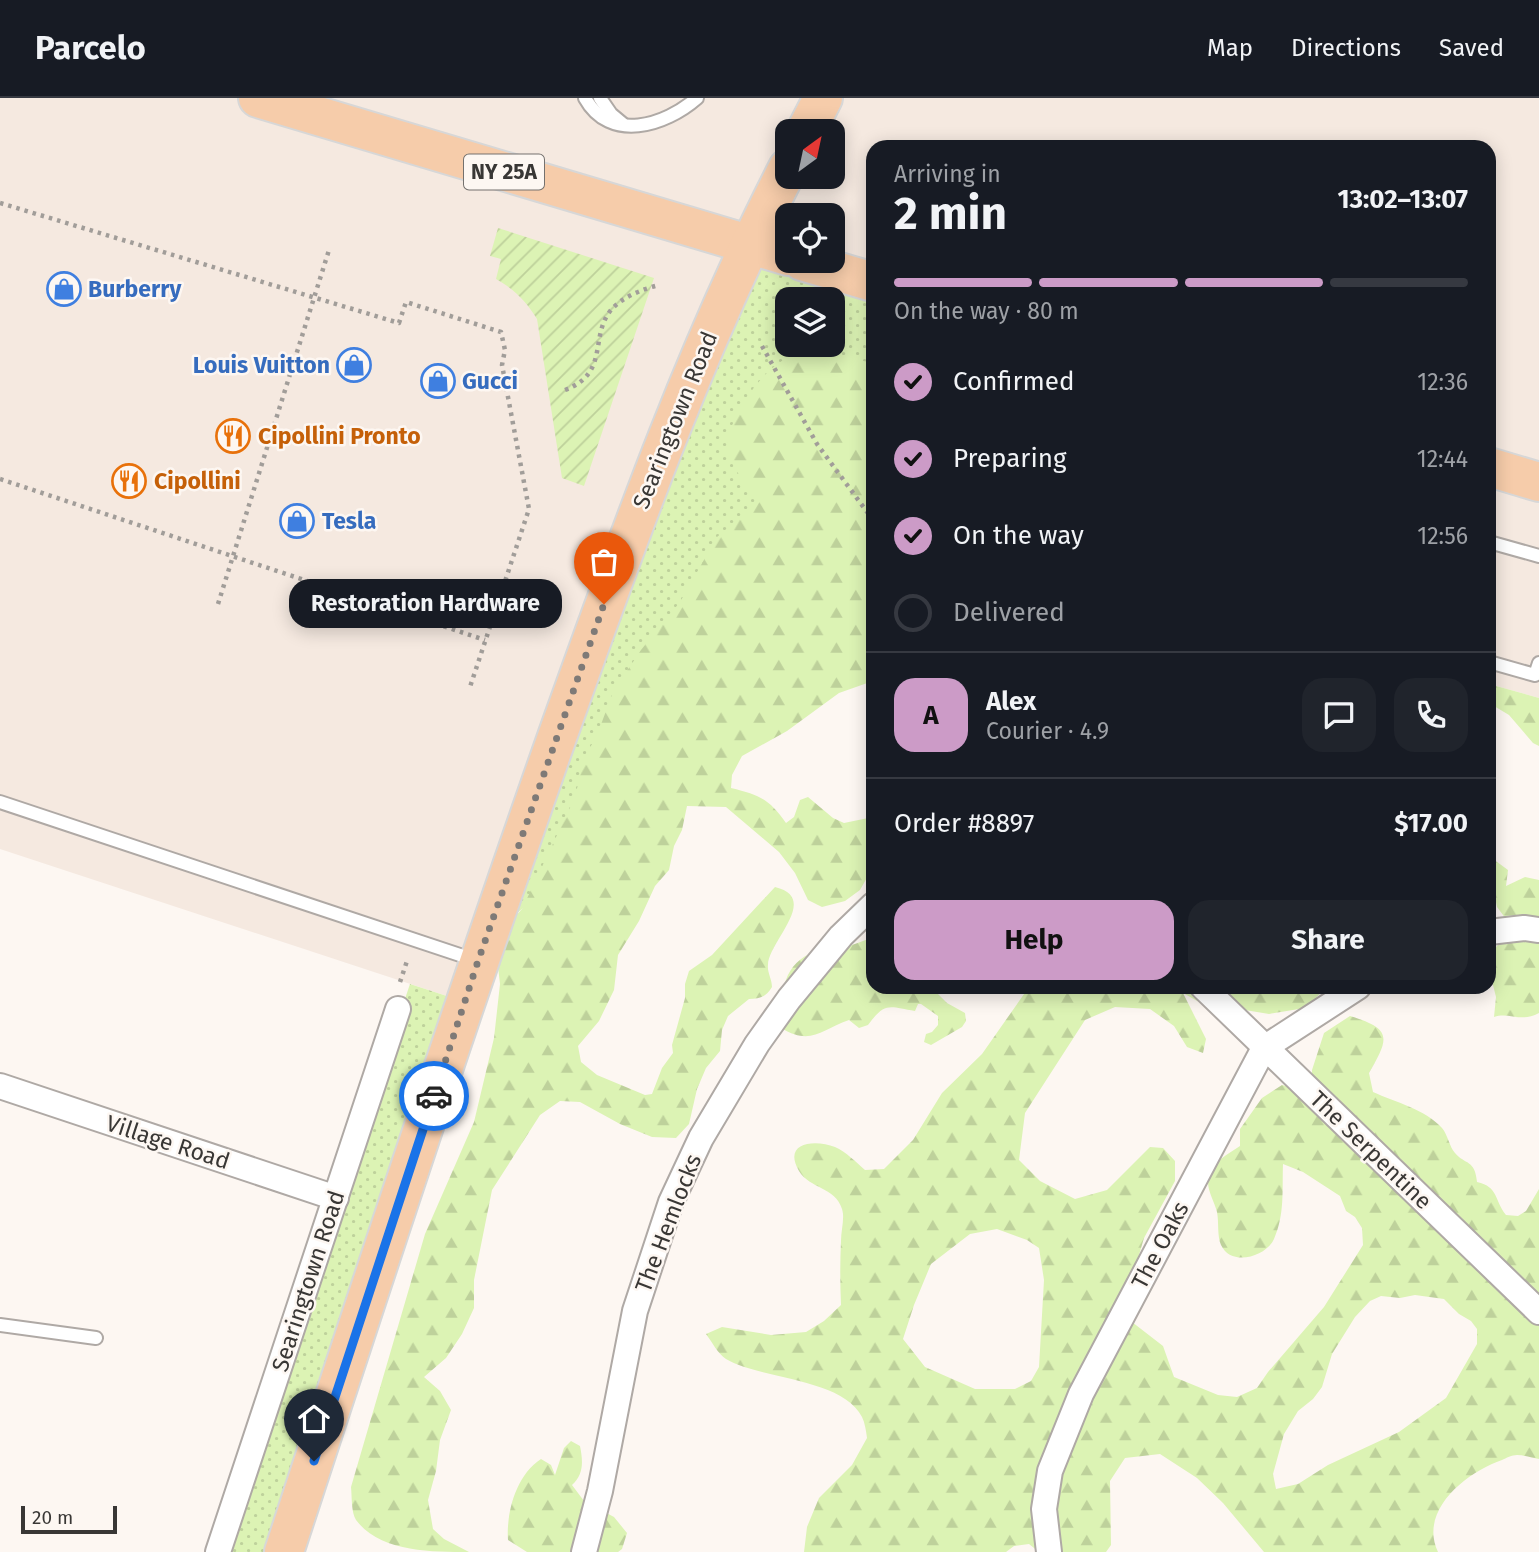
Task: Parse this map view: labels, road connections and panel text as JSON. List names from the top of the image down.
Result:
{
  "streets": {
    "main road": ["NY 25A", "Searingtown Road"],
    "street": [
      "Village Road",
      "The Serpentine",
      "The Hemlocks",
      "The Oaks"
    ]
  },
  "crossings": [
    ["NY 25A", "Searingtown Road"],
    ["Searingtown Road", "Village Road"],
    ["The Serpentine", "The Oaks"]
  ],
  "places": {
    "shop": [
      "Burberry",
      "Louis Vuitton",
      "Gucci",
      "Tesla"
    ],
    "restaurant": ["Cipollini Pronto", "Cipollini"],
    "other": ["Restoration Hardware"]
  },
  "scale_bar": "20 m",
  "north": "top right",
  "page": {
    "header": "Parcelo",
    "nav": ["Map", "Directions", "Saved"],
    "heading": ["2 min", "Arriving in", "13:02–13:07"],
    "panel": [
      "Alex",
      "Courier · 4.9",
      "Order #8897",
      "$17.00"
    ],
    "bar": "On the way · 80 m",
    "list": [
      ["Confirmed", "12:36"],
      ["Preparing", "12:44"],
      ["On the way", "12:56"],
      "Delivered"
    ],
    "bubble": "Restoration Hardware",
    "round": "A",
    "buttons": ["Help", "Share"],
    "scale": "20 m"
  }
}
